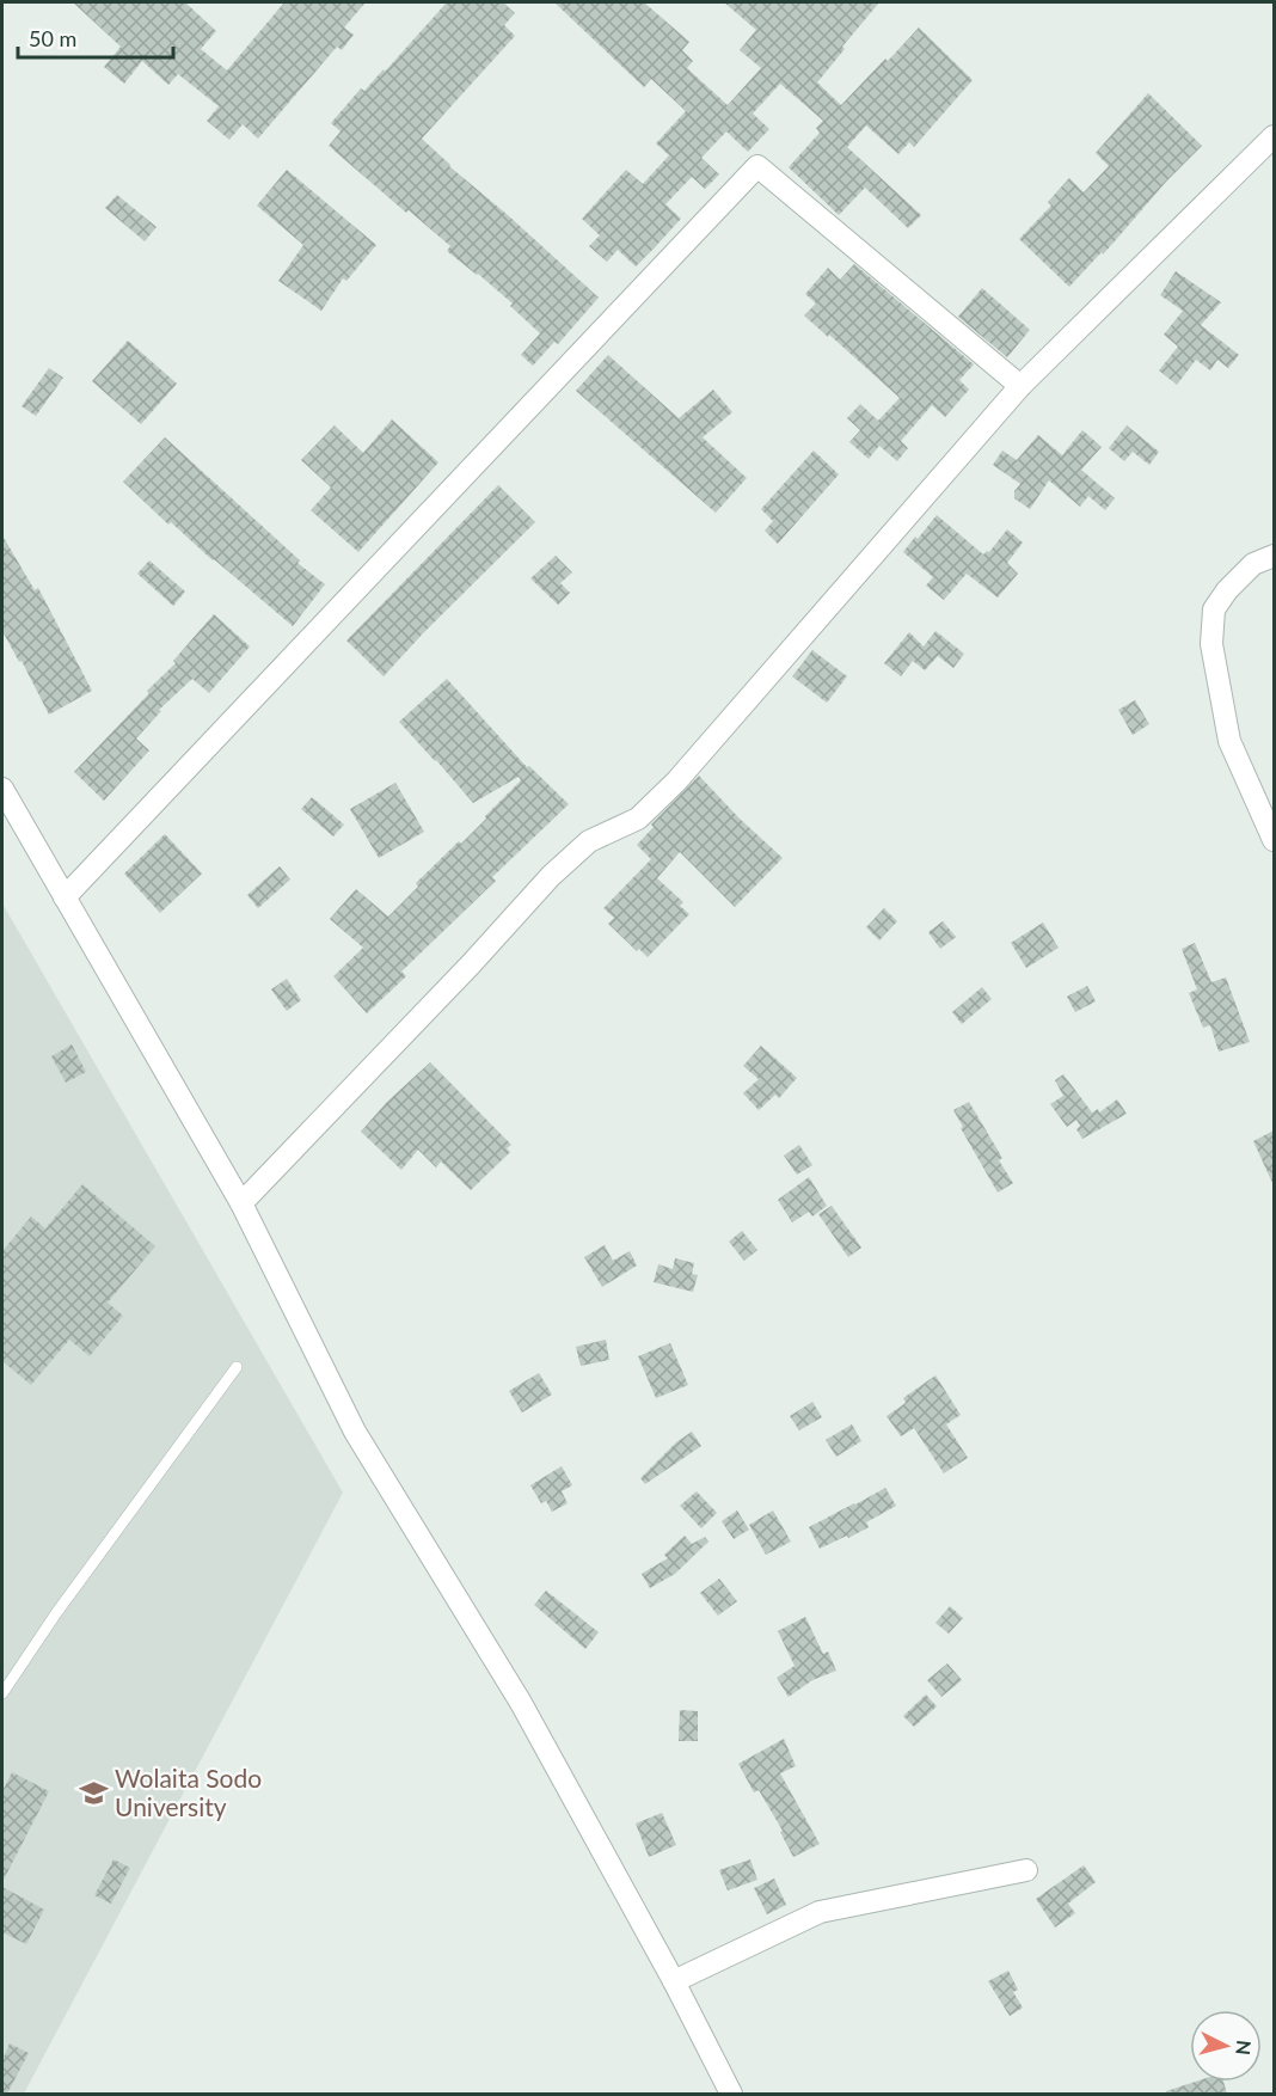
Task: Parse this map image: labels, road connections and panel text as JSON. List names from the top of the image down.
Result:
{
  "places": {
    "school or university": ["Wolaita Sodo University"]
  },
  "scale_bar": "50 m",
  "north": "right"
}
